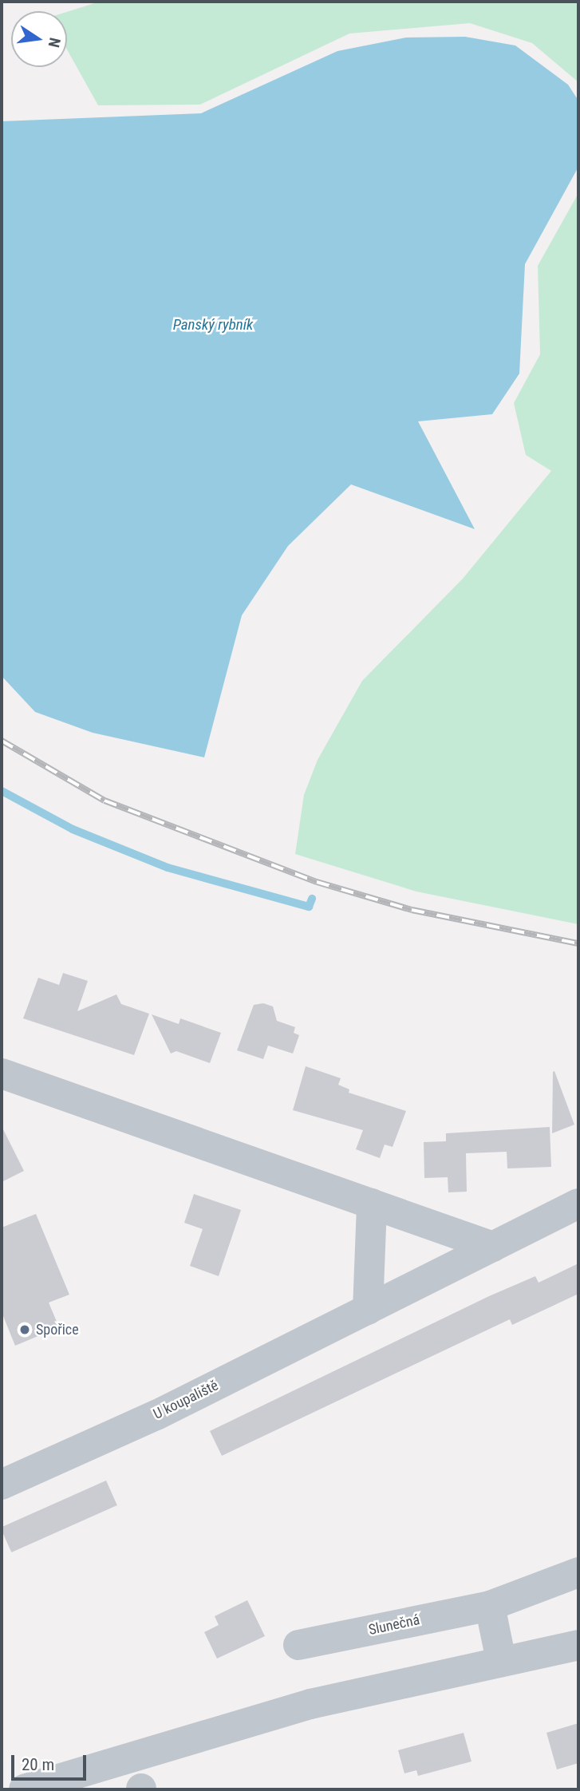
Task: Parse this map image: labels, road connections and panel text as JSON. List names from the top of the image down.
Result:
{
  "streets": {
    "street": ["U koupaliště", "Slunečná"]
  },
  "water": ["Panský rybník"],
  "places": ["Spořice"],
  "scale_bar": "20 m",
  "north": "right"
}
